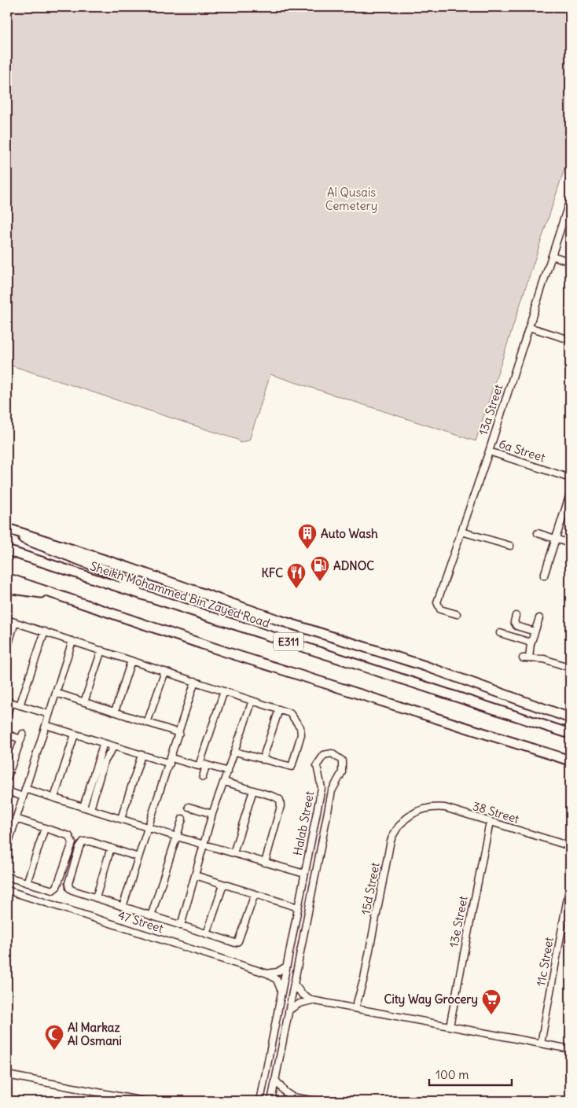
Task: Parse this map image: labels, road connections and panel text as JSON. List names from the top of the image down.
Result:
{
  "streets": {
    "highway": ["Sheikh Mohammed Bin Zayed Road", "E311"],
    "street": [
      "13a Street",
      "6a Street",
      "38 Street",
      "Halab Street",
      "15d Street",
      "47 Street",
      "13e Street",
      "11c Street"
    ]
  },
  "crossings": [
    ["13a Street", "6a Street"],
    ["38 Street", "15d Street"],
    ["38 Street", "13e Street"]
  ],
  "parks": ["Al Qusais Cemetery"],
  "places": {
    "building": ["Auto Wash"],
    "fuel station": ["ADNOC"],
    "restaurant": ["KFC"],
    "supermarket": ["City Way Grocery"],
    "mosque": ["Al Markaz Al Osmani"]
  },
  "scale_bar": "100 m"
}
